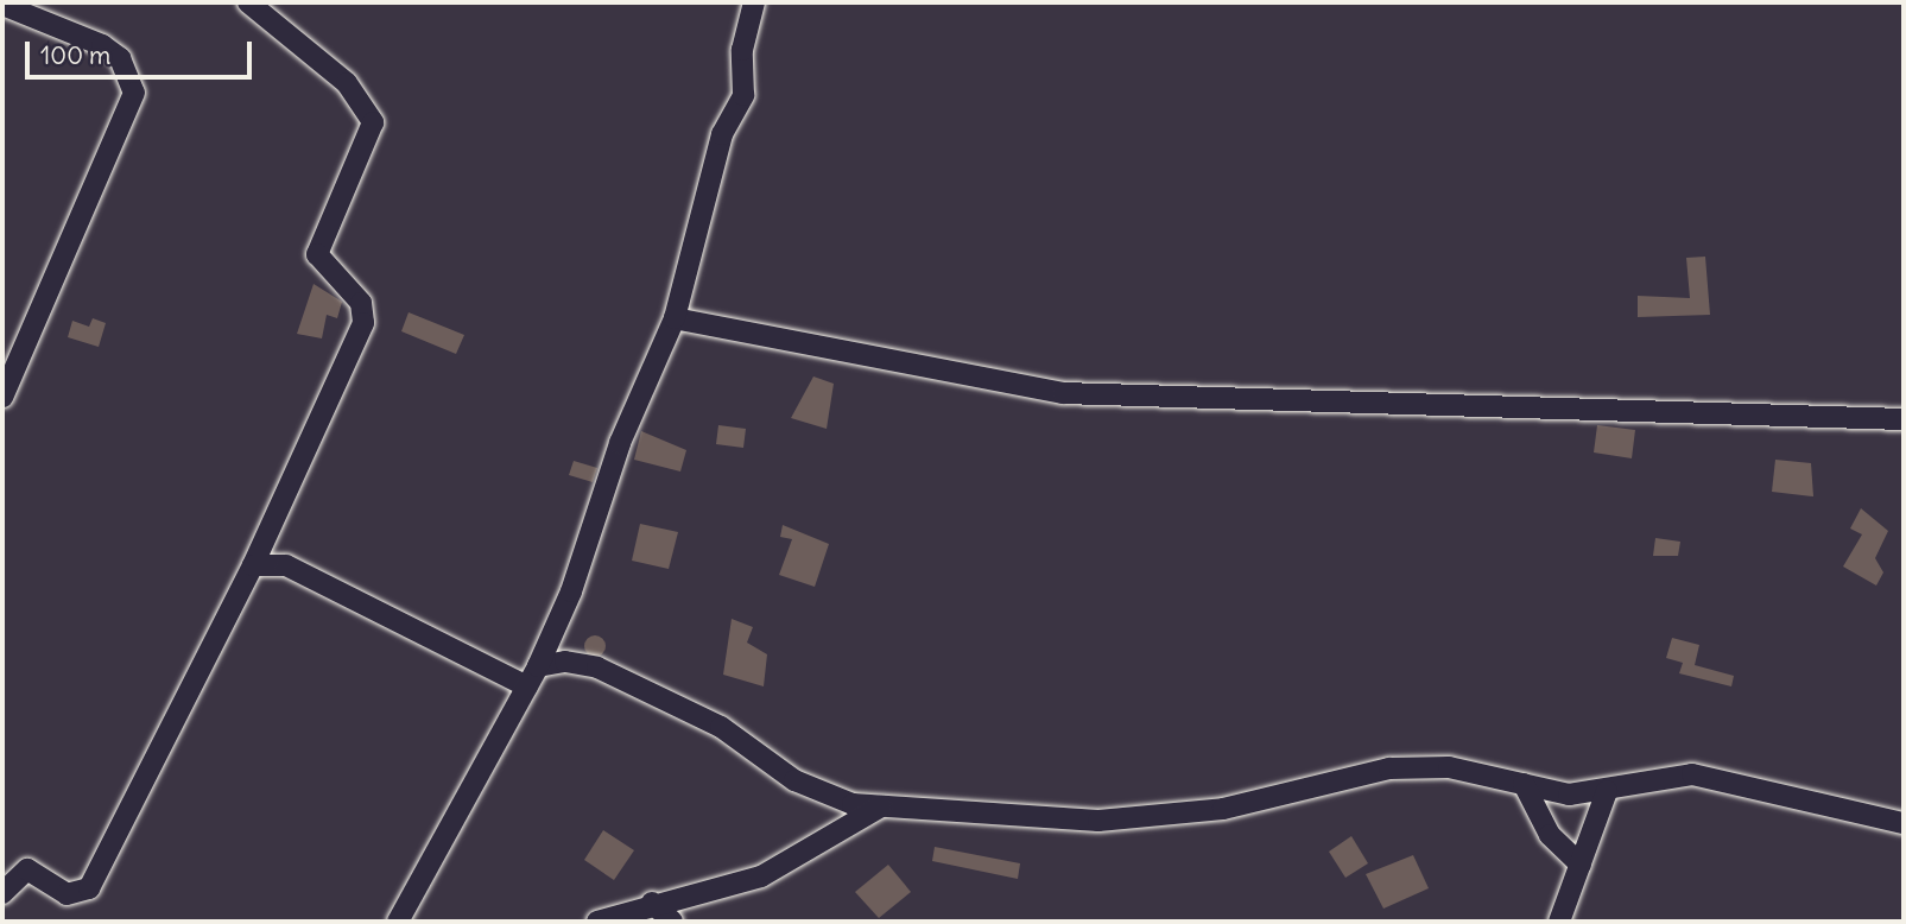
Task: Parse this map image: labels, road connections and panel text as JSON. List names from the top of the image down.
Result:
{
  "scale_bar": "100 m"
}
